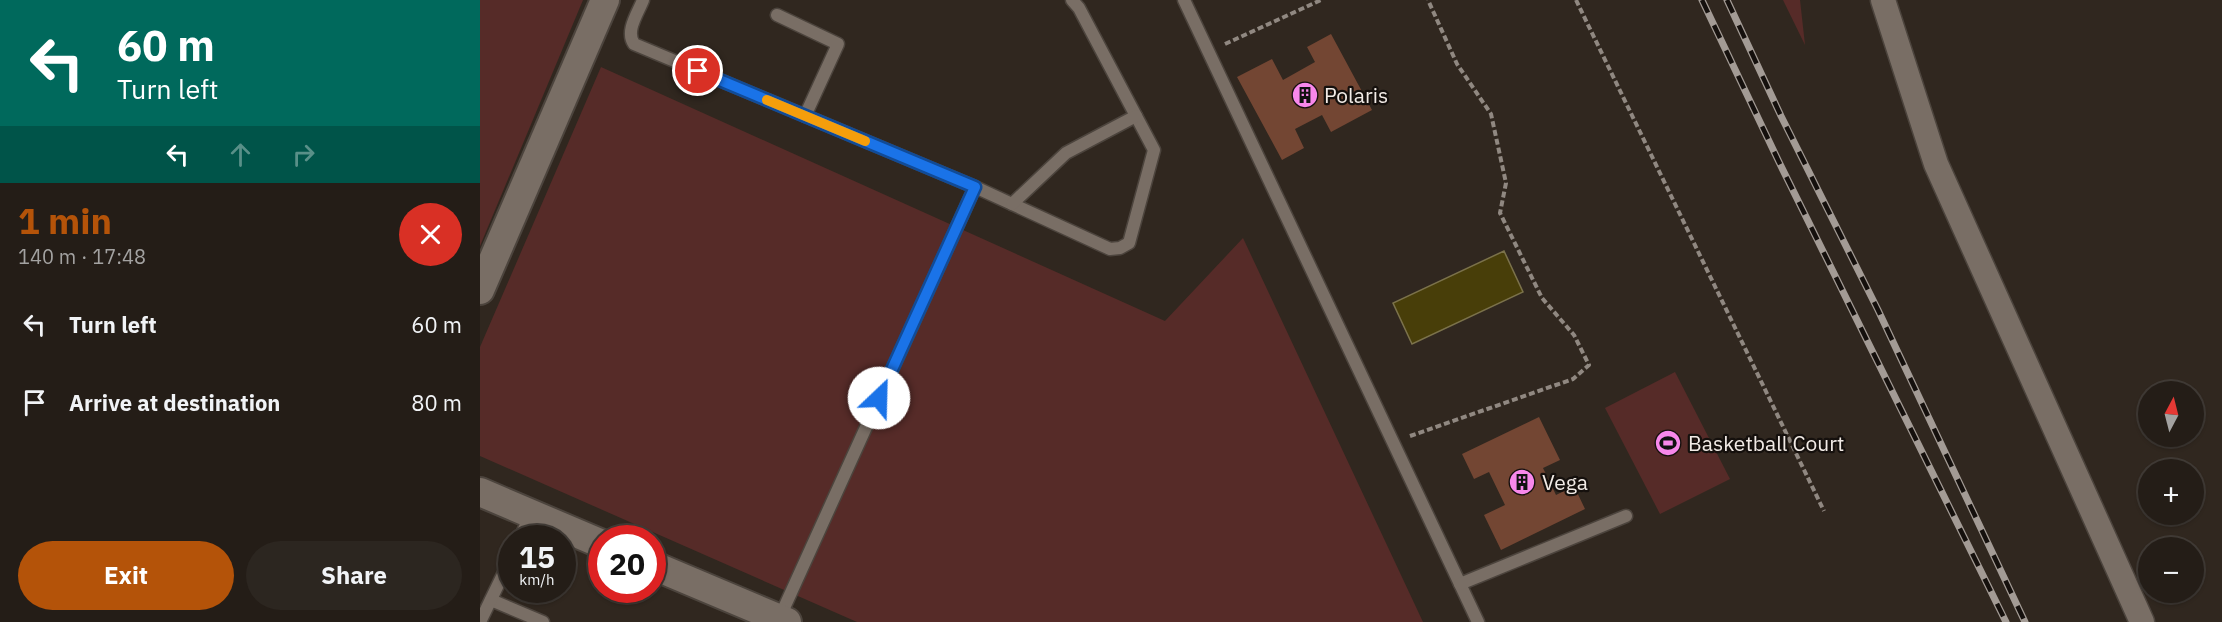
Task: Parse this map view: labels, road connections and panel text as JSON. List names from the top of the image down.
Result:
{
  "places": {
    "building": ["Polaris", "Vega"],
    "sports": ["Basketball Court"]
  },
  "north": "top",
  "page": {
    "turn": ["60 m", "Turn left"],
    "heading": ["1 min", "140 m · 17:48"],
    "list": [
      {
        "name": "Turn left",
        "value": "60 m"
      },
      {
        "name": "Arrive at destination",
        "value": "80 m"
      }
    ],
    "map_buttons": ["+", "−"],
    "speed": "15 km/h",
    "limit": "20",
    "buttons": ["Exit", "Share"]
  }
}
